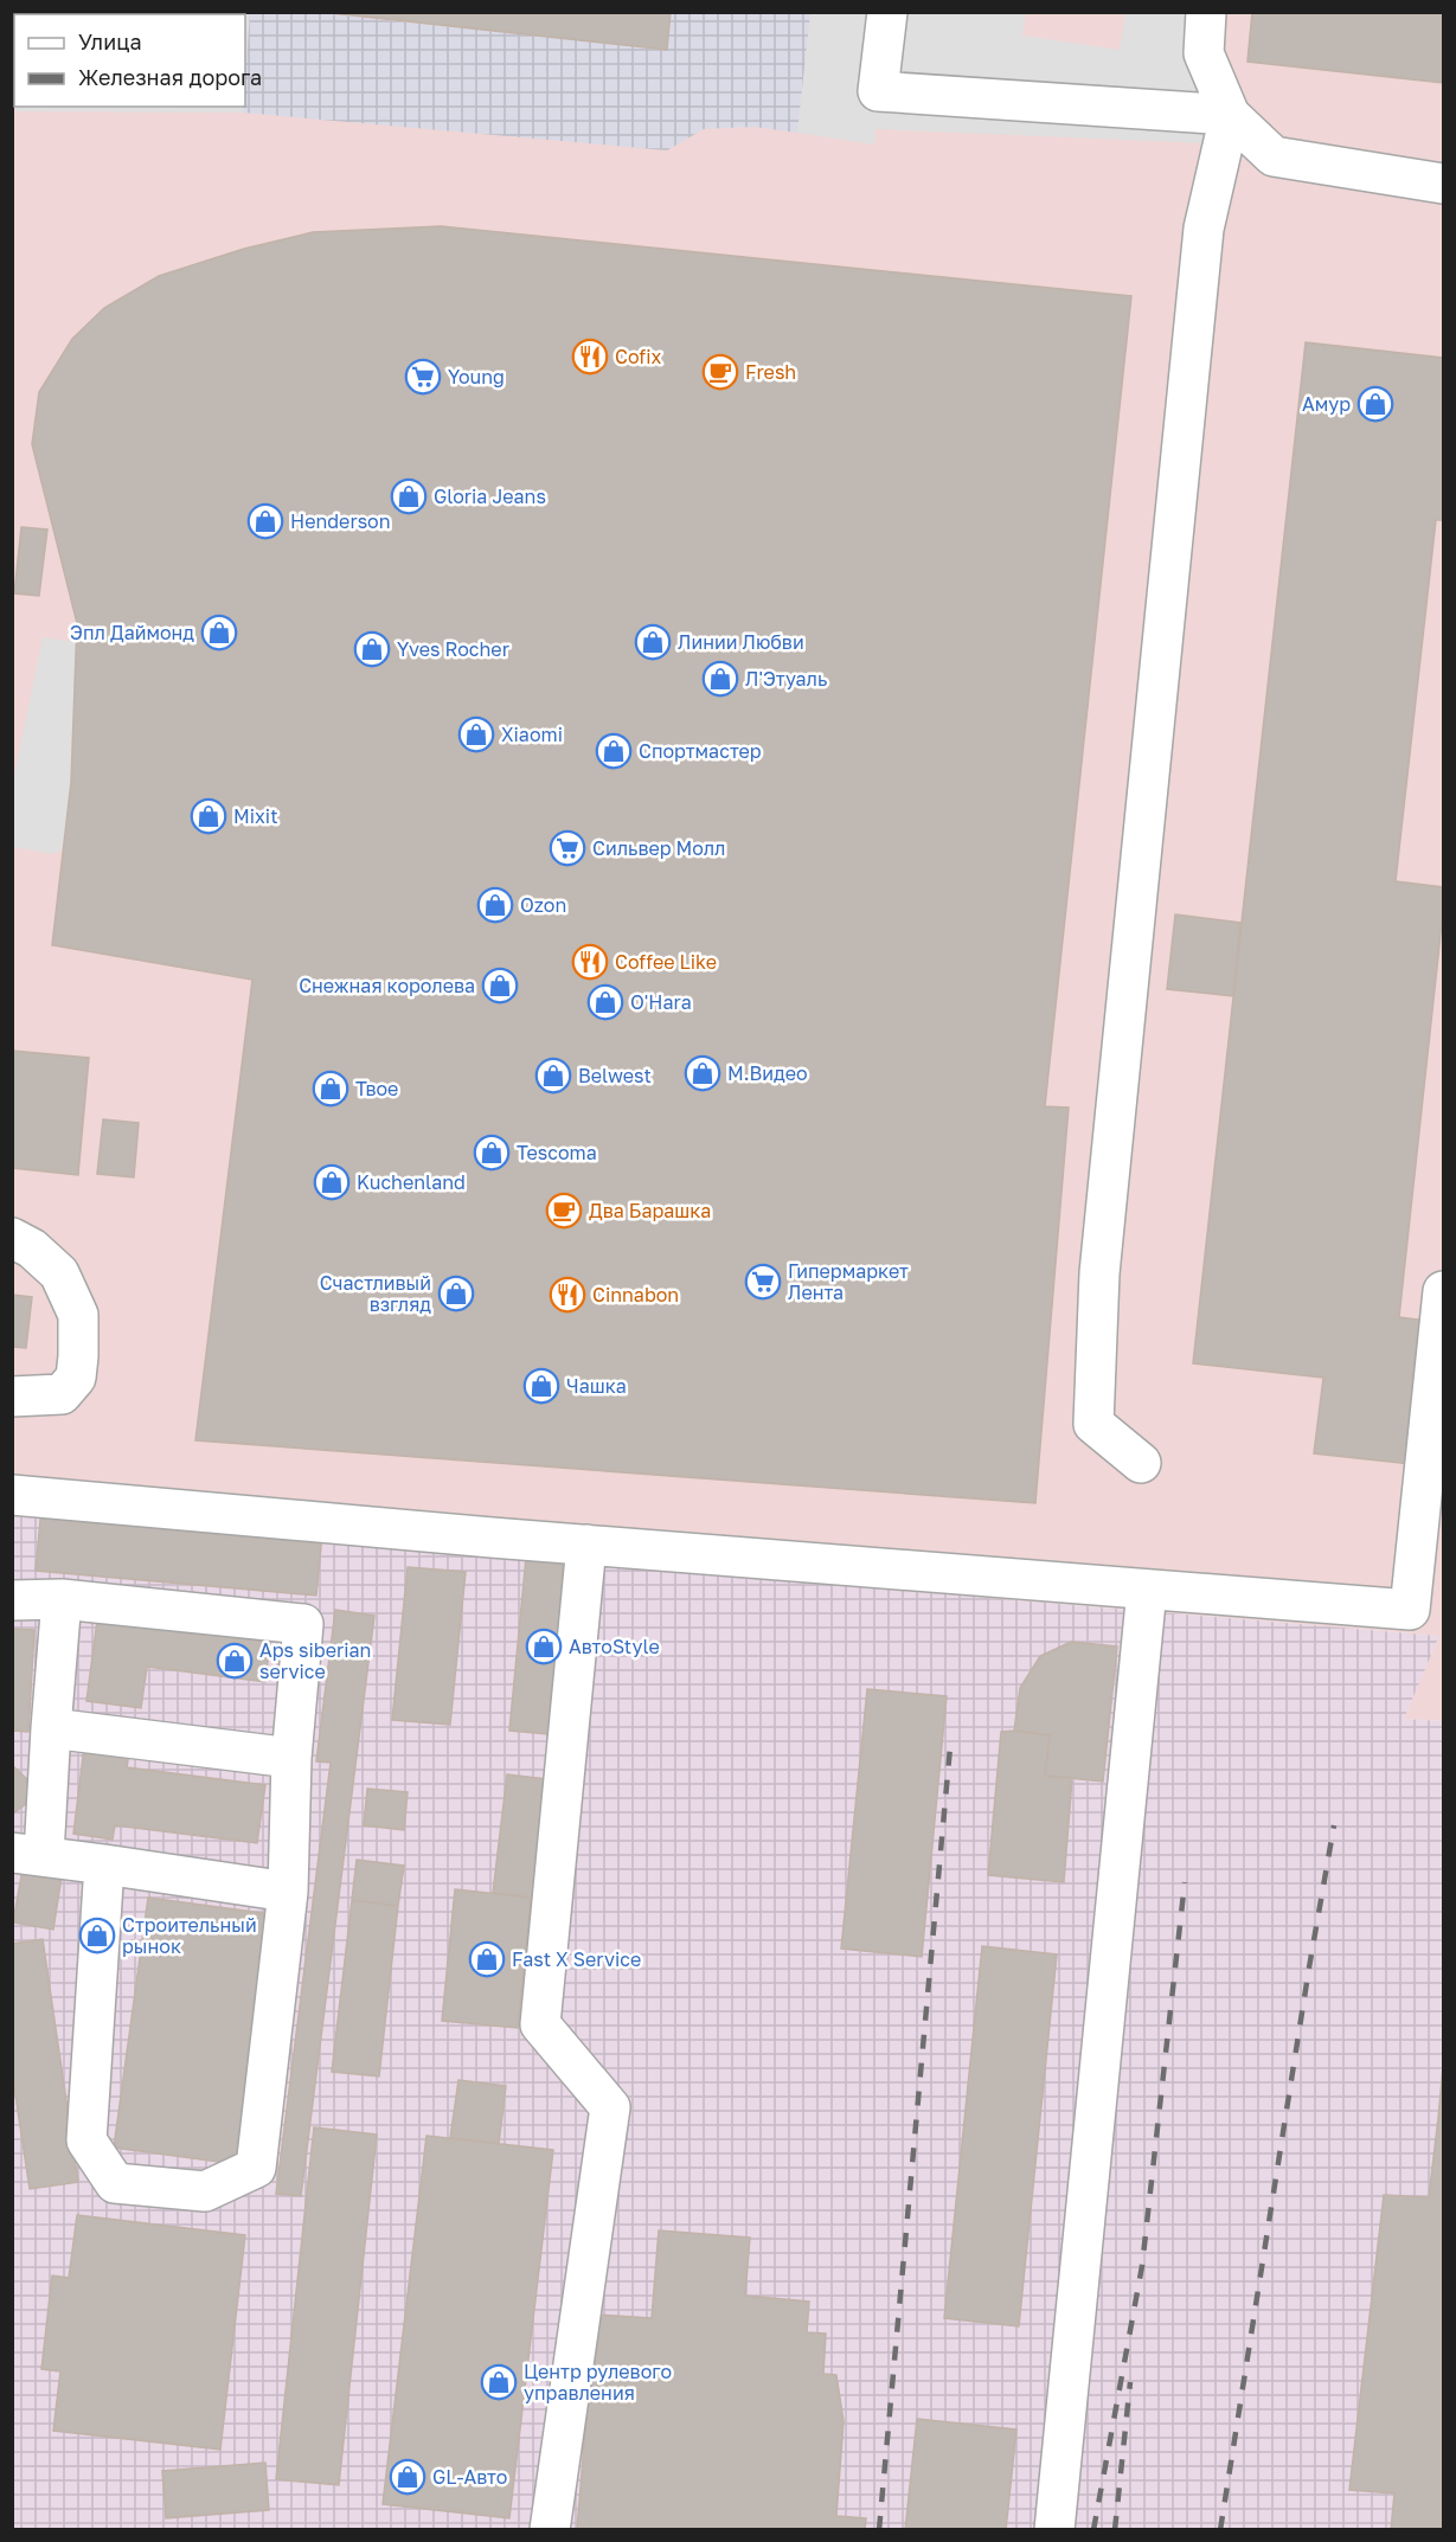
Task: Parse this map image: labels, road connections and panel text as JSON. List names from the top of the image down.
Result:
{
  "places": {
    "restaurant": ["Cofix", "Coffee Like", "Cinnabon"],
    "cafe": ["Fresh", "Два Барашка"],
    "supermarket": ["Young", "Сильвер Молл", "Гипермаркет Лента"],
    "shop": [
      "Амур",
      "Gloria Jeans",
      "Henderson",
      "Эпл Даймонд",
      "Линии Любви",
      "Yves Rocher",
      "Л'Этуаль",
      "Xiaomi",
      "Спортмастер",
      "Mixit",
      "Ozon",
      "Снежная королева",
      "O'Hara",
      "М.Видео",
      "Belwest",
      "Твое",
      "Tescoma",
      "Kuchenland",
      "Счастливый взгляд",
      "Чашка",
      "АвтоStyle",
      "Aps siberian service",
      "Строительный рынок",
      "Fast X Service",
      "Центр рулевого управления",
      "GL-Авто"
    ]
  },
  "legend": ["Улица", "Железная дорога"]
}
